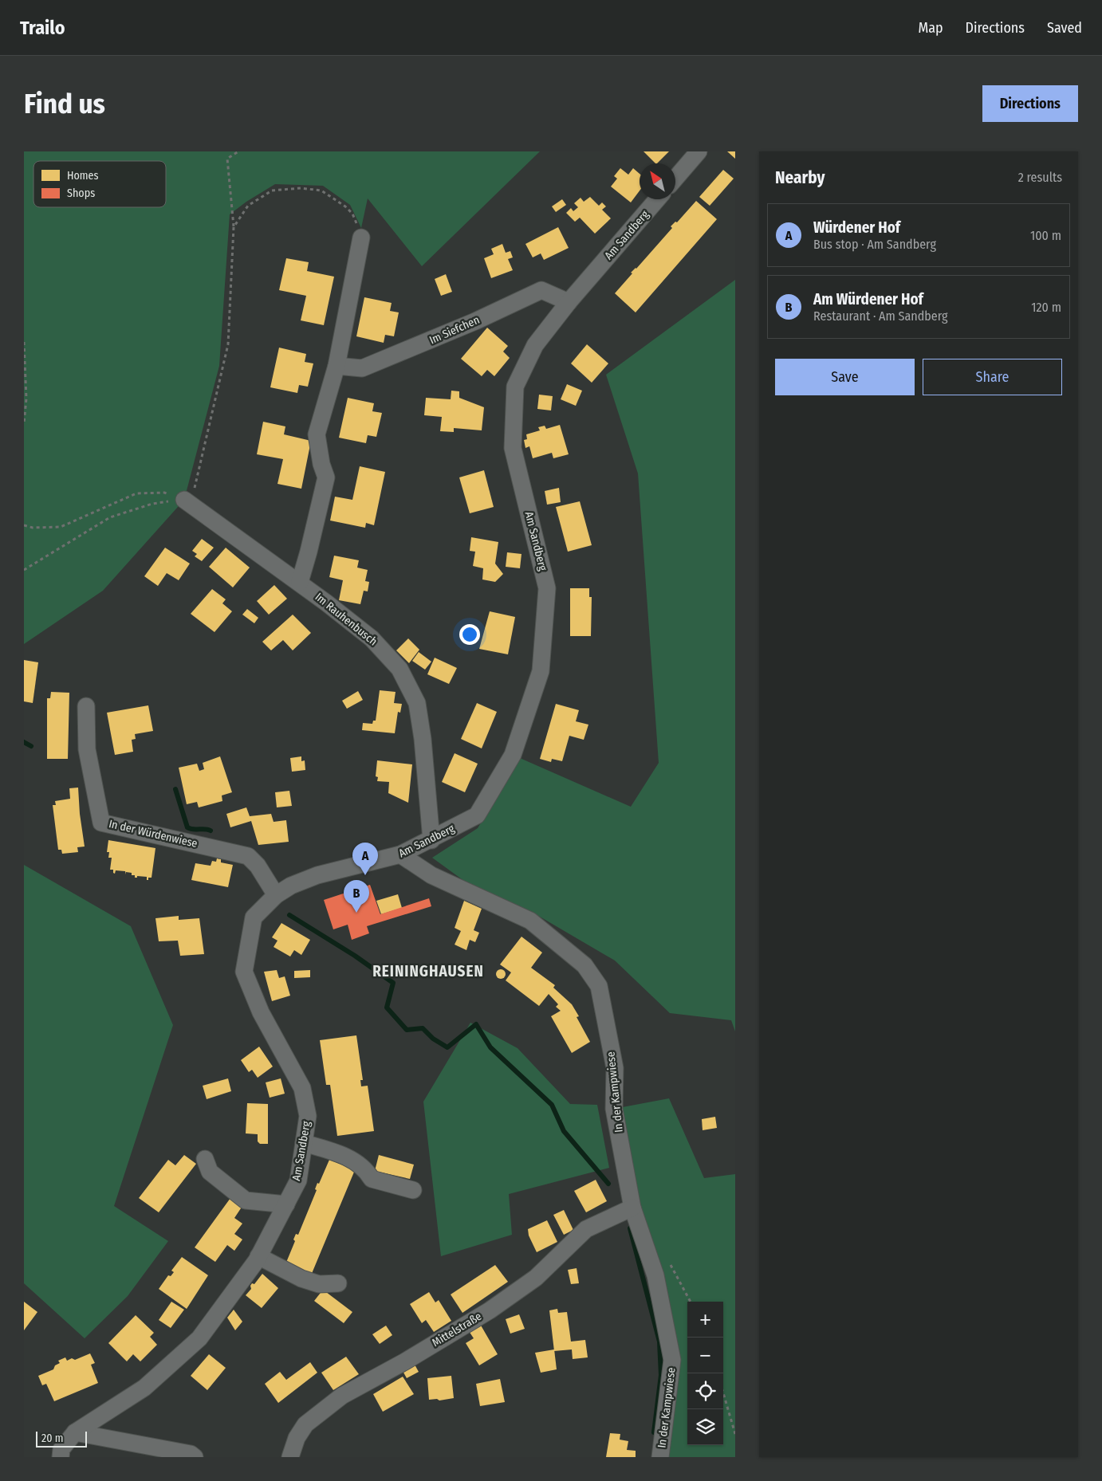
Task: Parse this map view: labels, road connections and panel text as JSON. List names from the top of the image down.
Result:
{
  "streets": {
    "street": [
      "Am Sandberg",
      "Im Siefchen",
      "Im Rauhenbusch",
      "In der Würdenwiese",
      "In der Kampwiese",
      "Mittelstraße"
    ]
  },
  "crossings": [
    ["Am Sandberg", "Im Siefchen"],
    ["Am Sandberg", "Im Rauhenbusch"],
    ["Am Sandberg", "In der Würdenwiese"],
    ["Am Sandberg", "In der Kampwiese"],
    ["In der Kampwiese", "Mittelstraße"]
  ],
  "districts": ["REININGHAUSEN"],
  "legend": ["Homes", "Shops"],
  "scale_bar": "20 m",
  "north": "top left",
  "page": {
    "header": "Trailo",
    "nav": ["Map", "Directions", "Saved"],
    "buttons": [
      "Directions",
      ["Save", "Share"]
    ],
    "title": "Find us",
    "heading": ["Nearby", "2 results"],
    "list": [
      {
        "mark": "A",
        "name": "Würdener Hof",
        "note": "Bus stop · Am Sandberg",
        "value": "100 m"
      },
      {
        "mark": "B",
        "name": "Am Würdener Hof",
        "note": "Restaurant · Am Sandberg",
        "value": "120 m"
      }
    ],
    "pins": ["A", "B"],
    "map_buttons": ["+", "−"],
    "scale": "20 m"
  }
}
